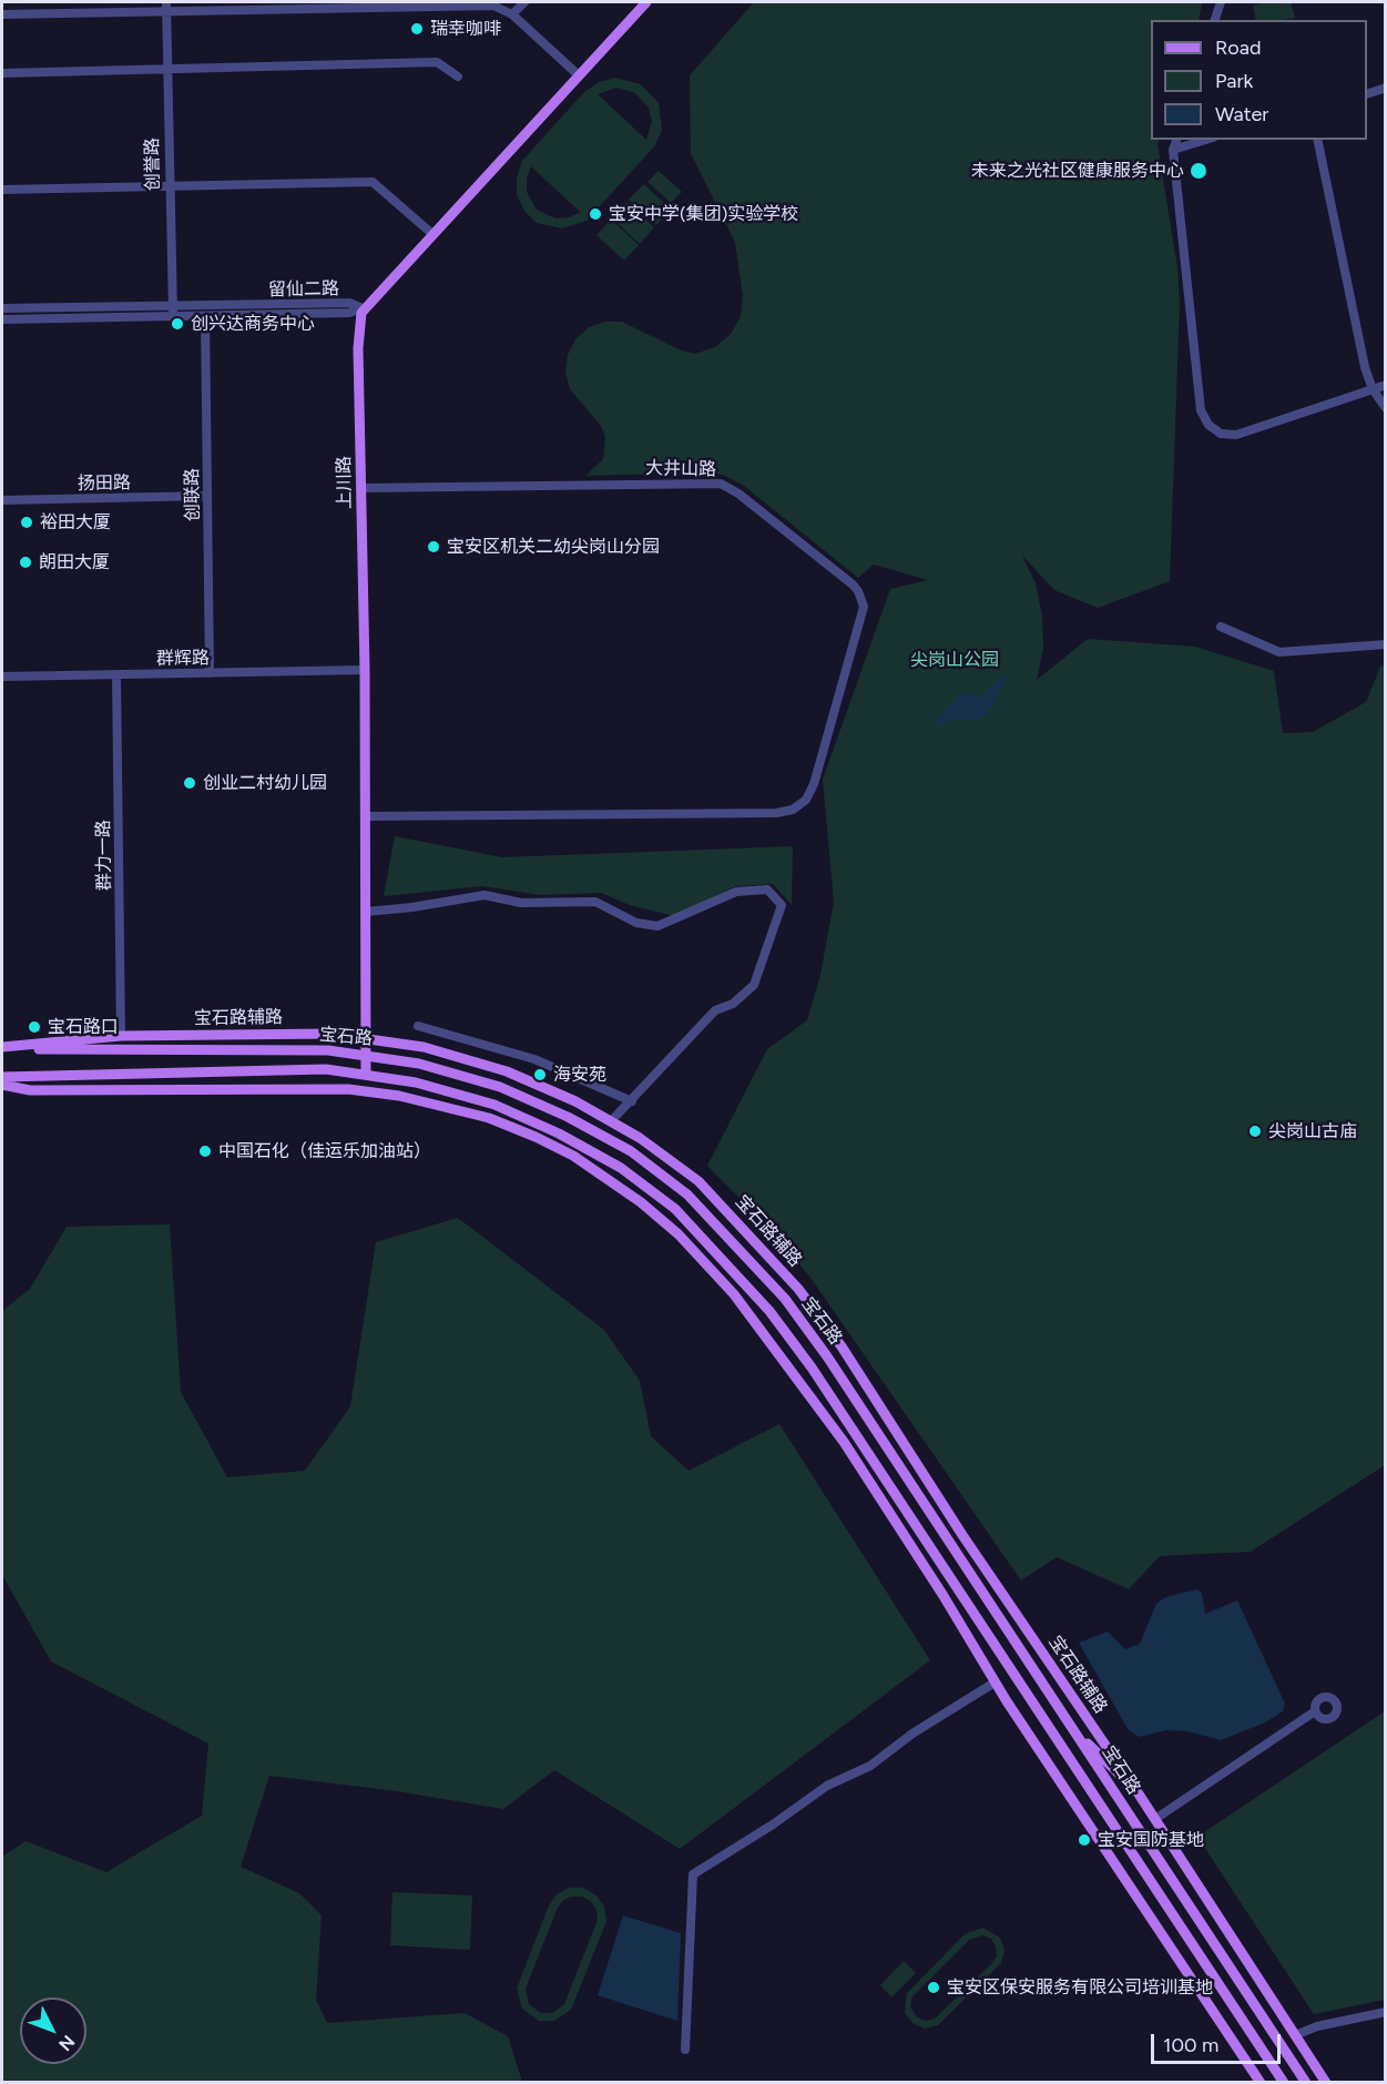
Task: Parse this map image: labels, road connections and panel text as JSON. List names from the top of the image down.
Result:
{
  "streets": {
    "main road": ["上川路", "宝石路辅路", "宝石路"],
    "street": [
      "创誉路",
      "留仙二路",
      "大井山路",
      "扬田路",
      "创联路",
      "群辉路",
      "群力一路"
    ]
  },
  "crossings": [
    ["创誉路", "留仙二路"],
    ["留仙二路", "上川路"],
    ["留仙二路", "创联路"],
    ["大井山路", "上川路"],
    ["上川路", "群辉路"],
    ["上川路", "宝石路辅路"],
    ["上川路", "宝石路"],
    ["扬田路", "创联路"],
    ["创联路", "群辉路"],
    ["群辉路", "群力一路"],
    ["群力一路", "宝石路辅路"],
    ["宝石路辅路", "宝石路"]
  ],
  "parks": ["尖岗山公园"],
  "places": [
    "瑞幸咖啡",
    "未来之光社区健康服务中心",
    "宝安中学(集团)实验学校",
    "创兴达商务中心",
    "裕田大厦",
    "宝安区机关二幼尖岗山分园",
    "朗田大厦",
    "创业二村幼儿园",
    "宝石路口",
    "海安苑",
    "尖岗山古庙",
    "中国石化（佳运乐加油站）",
    "宝安国防基地",
    "宝安区保安服务有限公司培训基地"
  ],
  "legend": ["Road", "Park", "Water"],
  "scale_bar": "100 m",
  "north": "bottom right"
}
